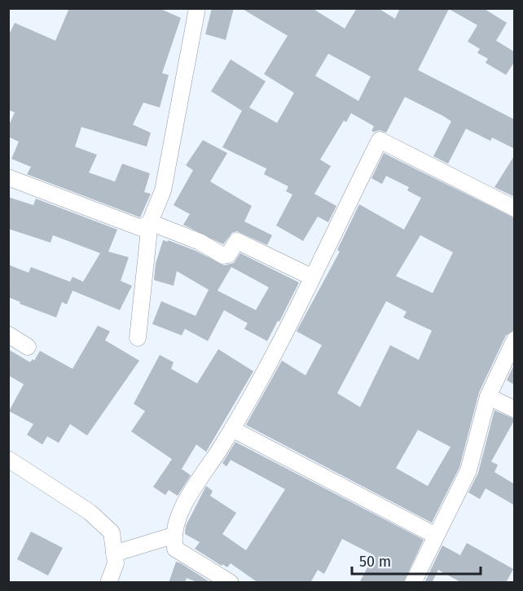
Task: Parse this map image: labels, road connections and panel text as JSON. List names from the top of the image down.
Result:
{
  "scale_bar": "50 m"
}
